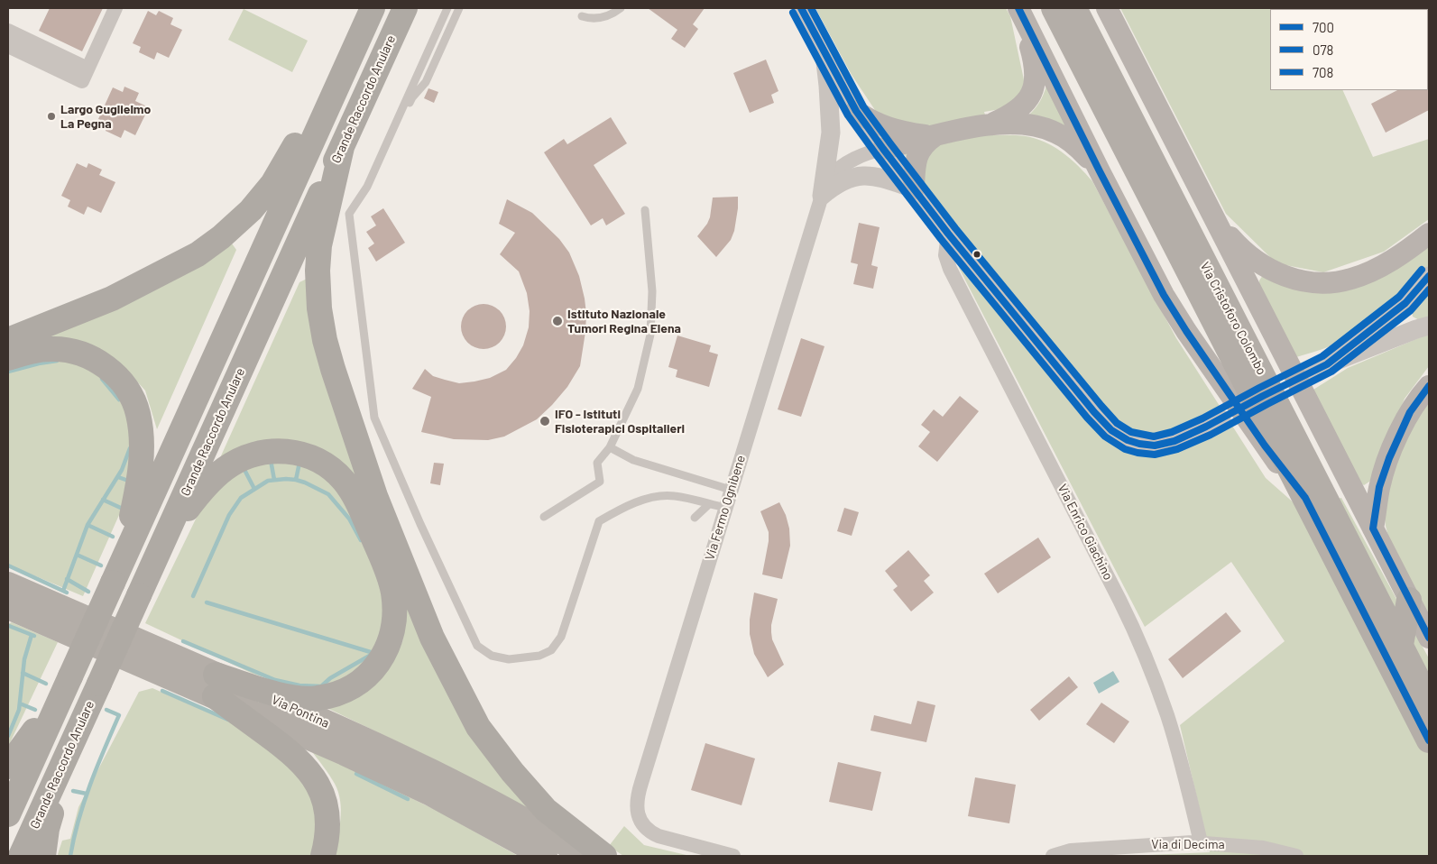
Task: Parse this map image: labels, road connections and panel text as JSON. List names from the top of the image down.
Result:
{
  "streets": {
    "highway": ["Grande Raccordo Anulare", "Via Cristoforo Colombo", "Via Pontina"],
    "street": ["Via Fermo Ognibene", "Via Enrico Giachino", "Via di Decima"]
  },
  "crossings": [
    ["Via Enrico Giachino", "Via di Decima"]
  ],
  "places": ["Largo Guglielmo La Pegna", "Istituto Nazionale Tumori Regina Elena", "IFO - Istituti Fisioterapici Ospitalieri"],
  "lines": ["transit line 700", "transit line 708", "transit line 078"],
  "legend": ["700", "078", "708"]
}
